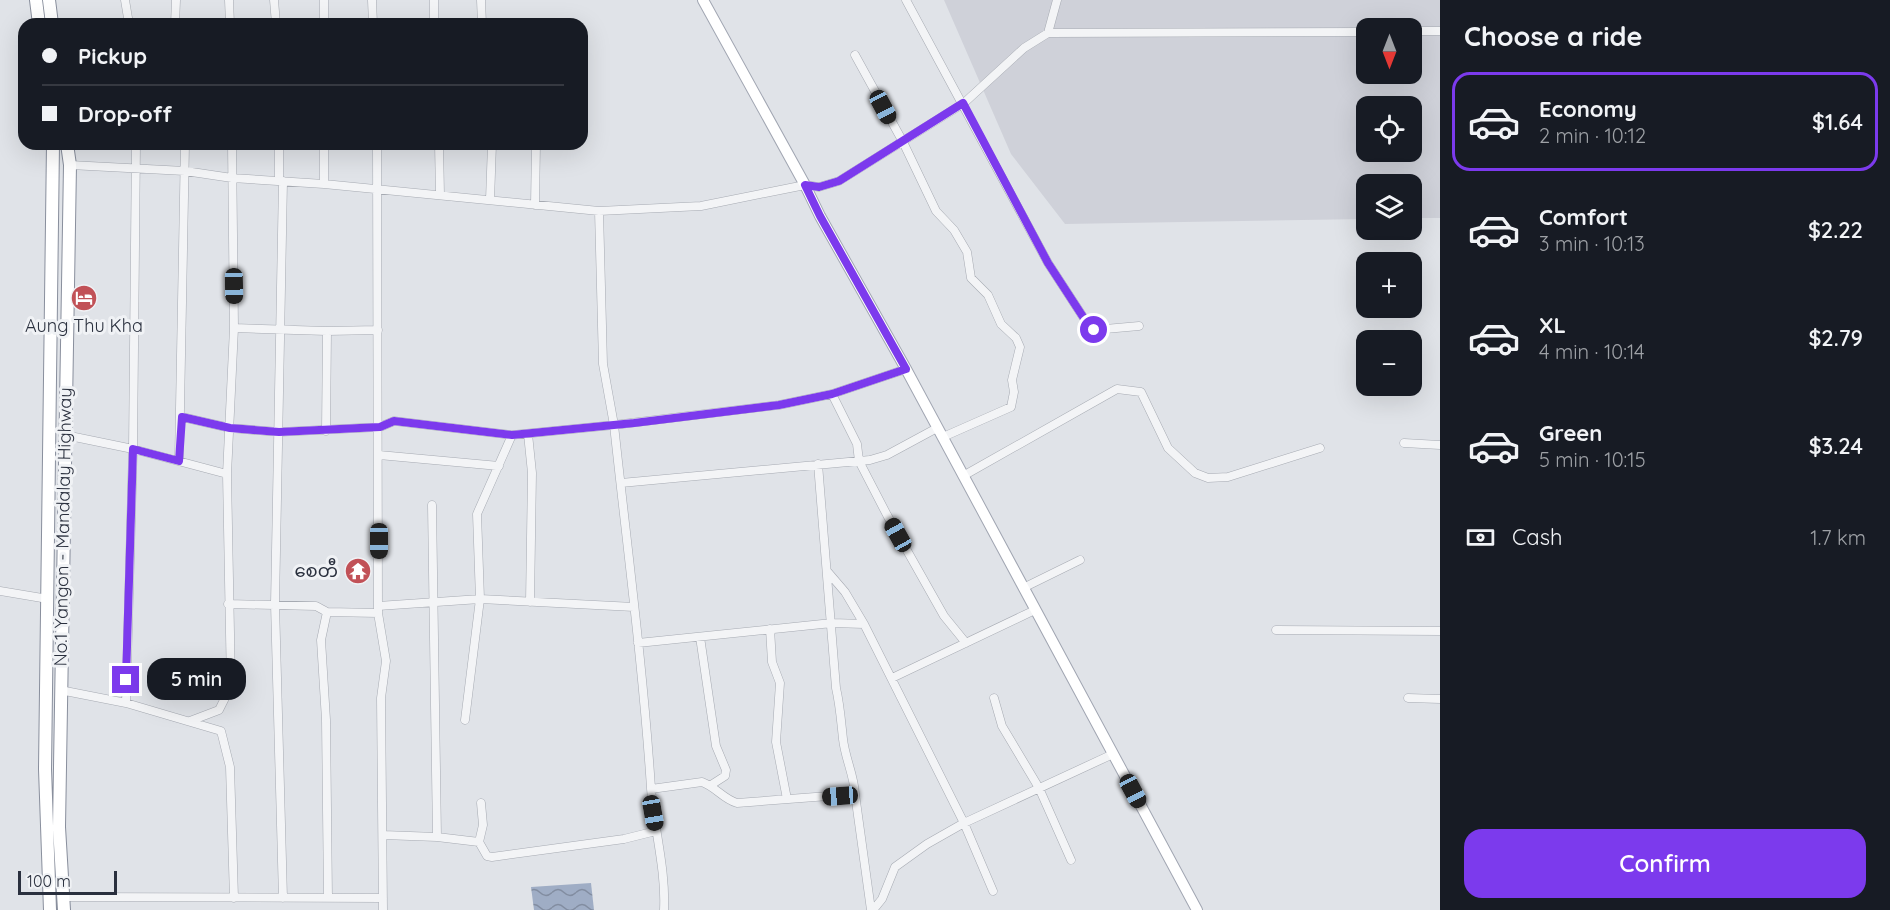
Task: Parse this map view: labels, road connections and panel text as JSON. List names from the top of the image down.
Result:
{
  "streets": {
    "highway": ["No.1 Yangon - Mandalay Highway"]
  },
  "places": {
    "hotel": ["Aung Thu Kha"],
    "temple": ["စေတီ"]
  },
  "scale_bar": "100 m",
  "north": "bottom",
  "page": {
    "heading": "Choose a ride",
    "map_buttons": ["+", "−"],
    "banner": ["Pickup", "Drop-off"],
    "list": [
      {
        "name": "Economy",
        "note": "2 min · 10:12",
        "value": "$1.64"
      },
      {
        "name": "Comfort",
        "note": "3 min · 10:13",
        "value": "$2.22"
      },
      {
        "name": "XL",
        "note": "4 min · 10:14",
        "value": "$2.79"
      },
      {
        "name": "Green",
        "note": "5 min · 10:15",
        "value": "$3.24"
      }
    ],
    "pay": ["Cash", "1.7 km"],
    "bubble": "5 min",
    "buttons": "Confirm",
    "scale": "100 m"
  }
}
